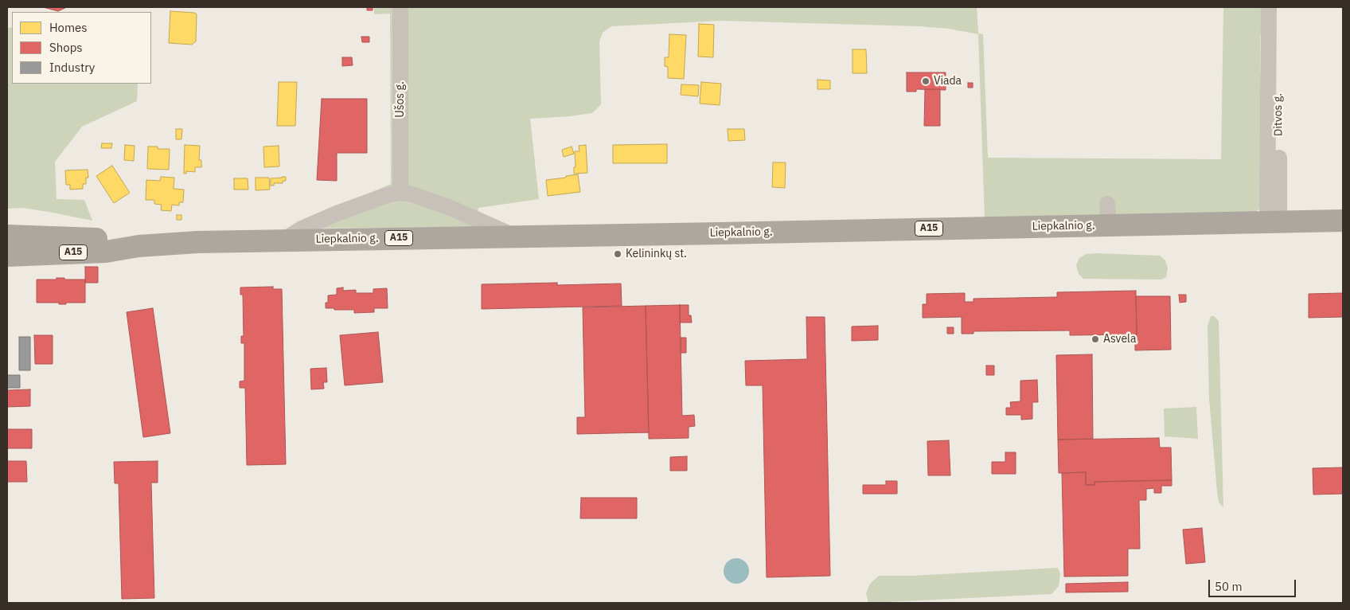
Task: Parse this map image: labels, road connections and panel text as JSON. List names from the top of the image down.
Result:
{
  "streets": {
    "highway": ["Liepkalnio g.", "A15"],
    "street": ["Ušos g.", "Ditvos g."]
  },
  "crossings": [
    ["Ditvos g.", "Liepkalnio g."]
  ],
  "places": ["Viada", "Kelininkų st.", "Asvela"],
  "legend": ["Homes", "Shops", "Industry"],
  "scale_bar": "50 m"
}
